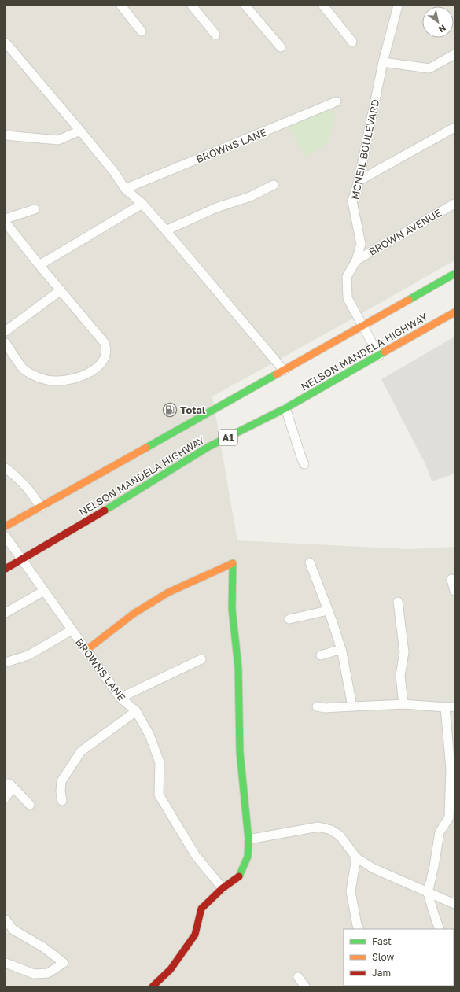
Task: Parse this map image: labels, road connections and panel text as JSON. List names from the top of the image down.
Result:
{
  "streets": {
    "main road": ["NELSON MANDELA HIGHWAY", "A1"],
    "street": ["BROWNS LANE", "MCNEIL BOULEVARD", "BROWN AVENUE"]
  },
  "crossings": [
    ["BROWNS LANE", "NELSON MANDELA HIGHWAY"],
    ["MCNEIL BOULEVARD", "BROWN AVENUE"],
    ["MCNEIL BOULEVARD", "NELSON MANDELA HIGHWAY"]
  ],
  "places": {
    "fuel station": ["Total"]
  },
  "legend": ["Fast", "Slow", "Jam"],
  "north": "bottom right"
}
